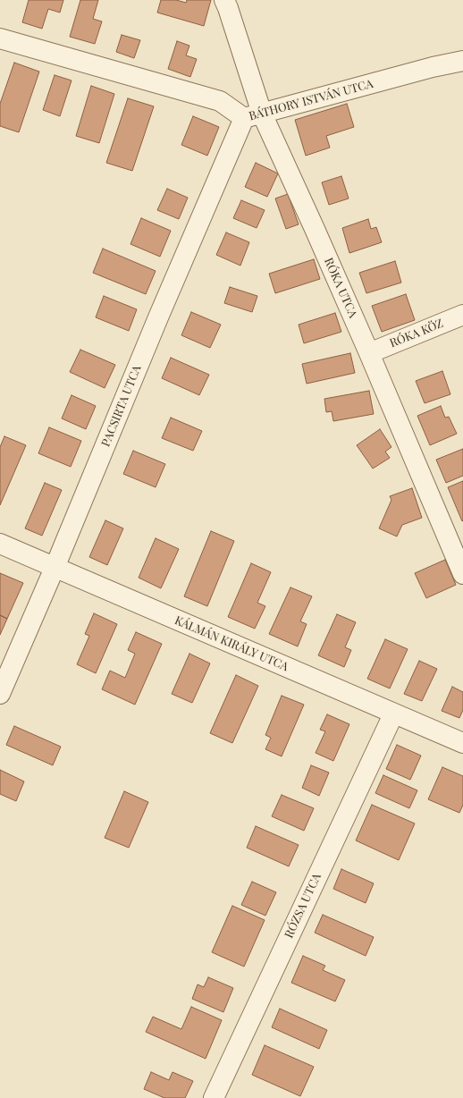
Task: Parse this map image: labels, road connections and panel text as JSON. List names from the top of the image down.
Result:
{
  "streets": {
    "street": [
      "BÁTHORY ISTVÁN UTCA",
      "RÓKA UTCA",
      "RÓKA KÖZ",
      "PACSIRTA UTCA",
      "KÁLMÁN KIRÁLY UTCA",
      "RÓZSA UTCA"
    ]
  },
  "crossings": [
    ["BÁTHORY ISTVÁN UTCA", "RÓKA UTCA"],
    ["BÁTHORY ISTVÁN UTCA", "PACSIRTA UTCA"],
    ["RÓKA UTCA", "RÓKA KÖZ"],
    ["RÓKA UTCA", "PACSIRTA UTCA"],
    ["PACSIRTA UTCA", "KÁLMÁN KIRÁLY UTCA"],
    ["KÁLMÁN KIRÁLY UTCA", "RÓZSA UTCA"]
  ]
}
